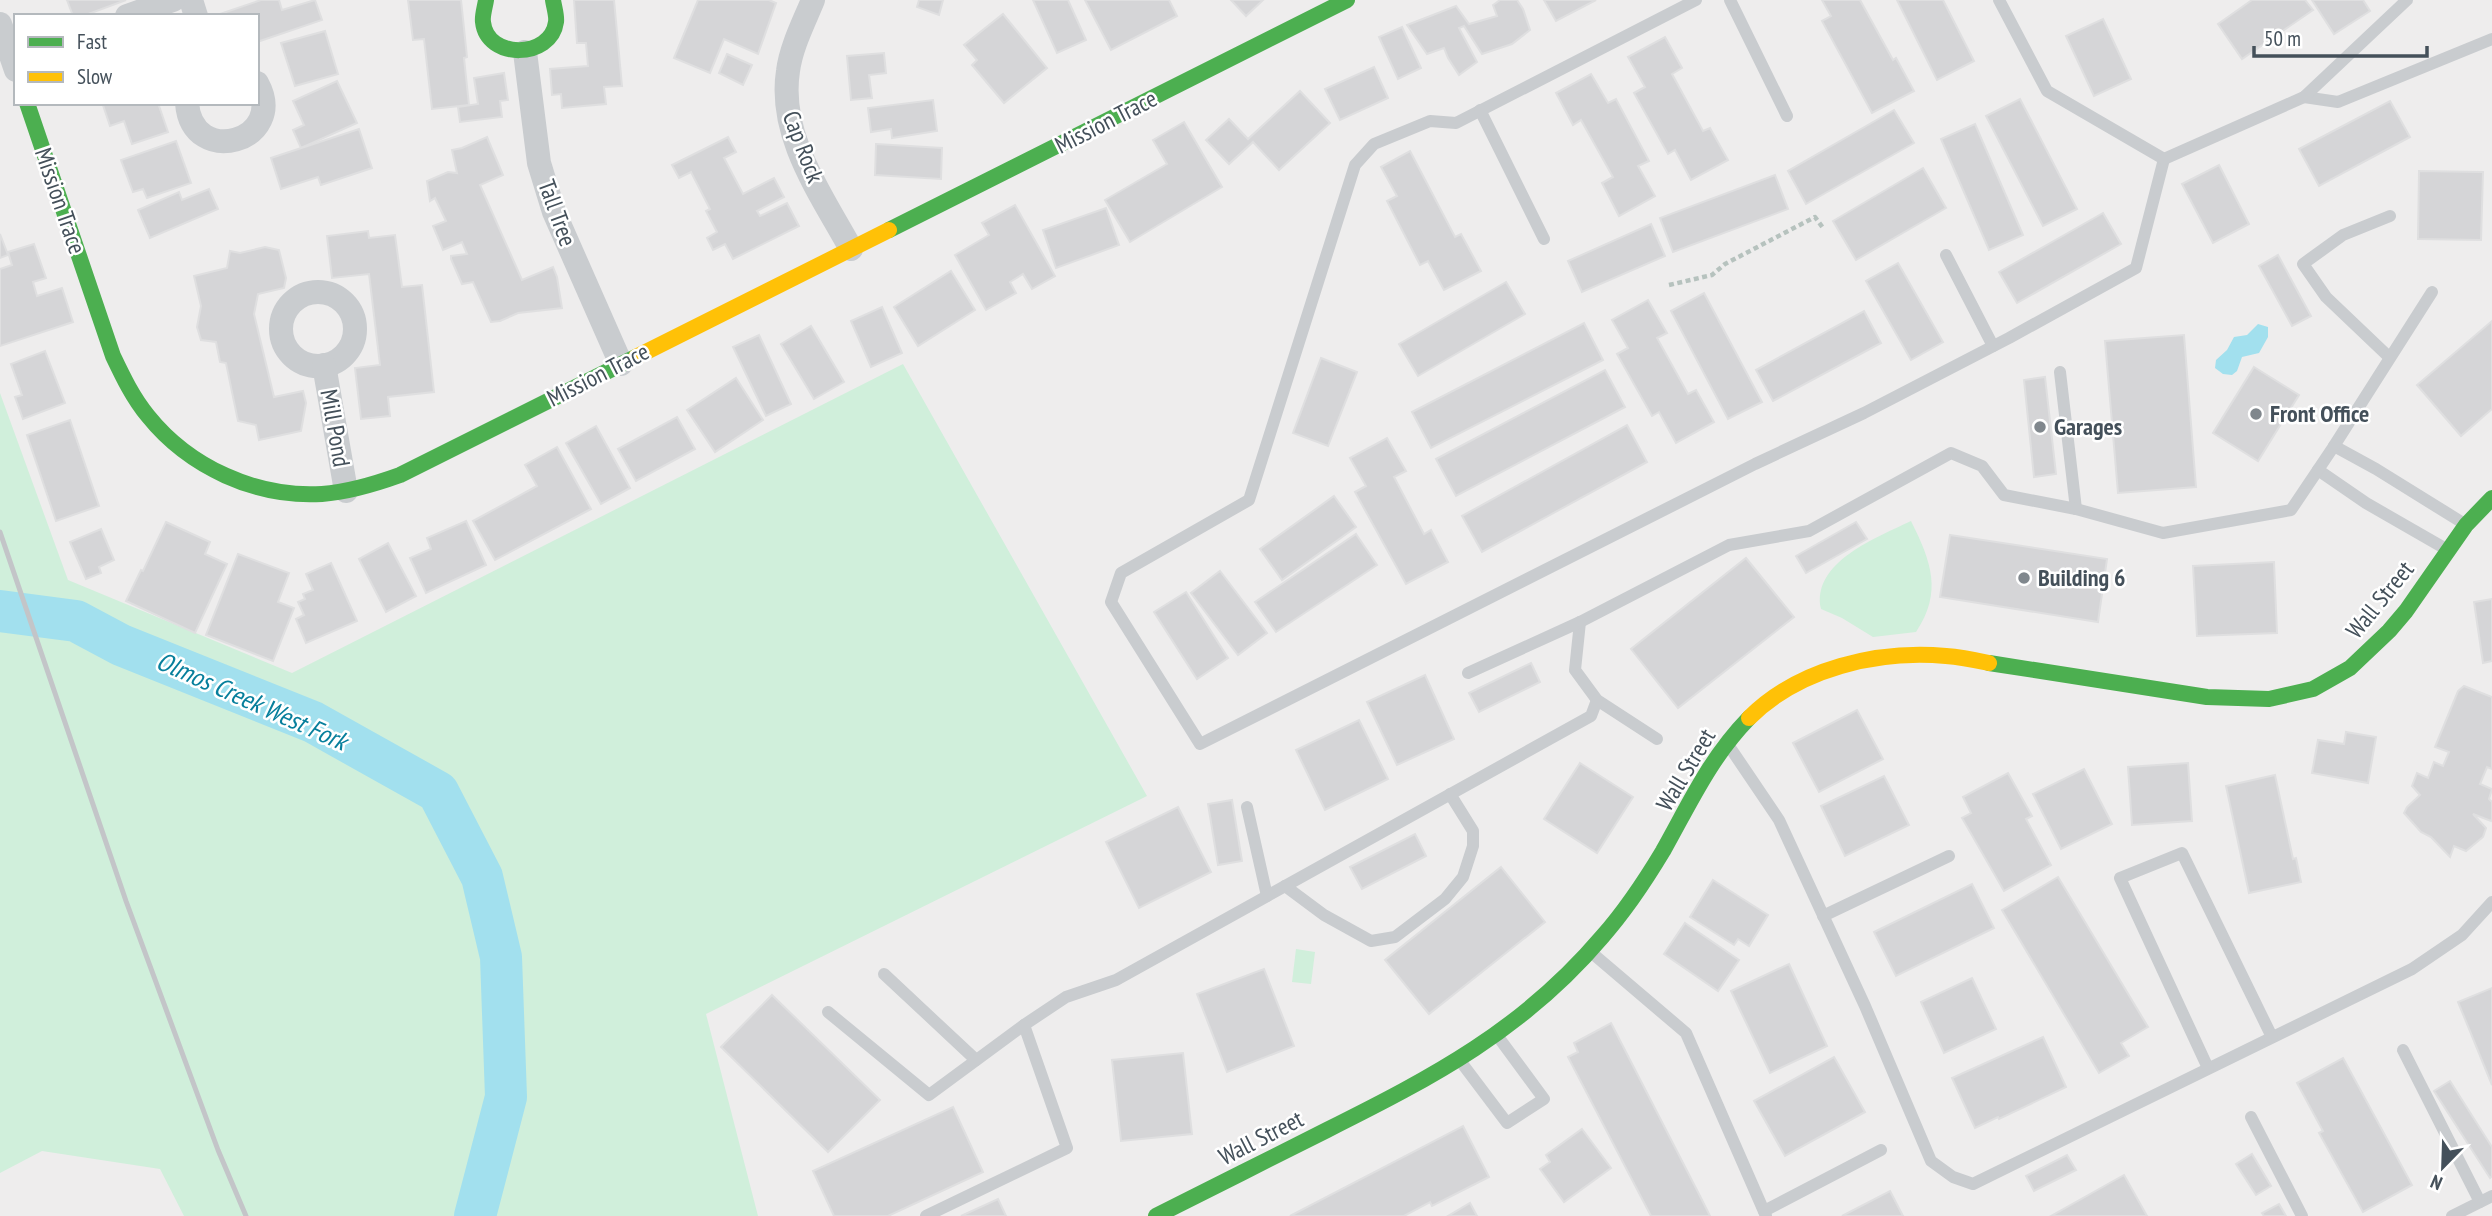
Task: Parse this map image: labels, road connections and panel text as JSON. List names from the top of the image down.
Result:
{
  "streets": {
    "street": [
      "Mission Trace",
      "Cap Rock",
      "Tall Tree",
      "Mill Pond",
      "Wall Street"
    ]
  },
  "crossings": [
    ["Mission Trace", "Cap Rock"],
    ["Mission Trace", "Tall Tree"],
    ["Mission Trace", "Mill Pond"]
  ],
  "water": ["Olmos Creek West Fork"],
  "places": ["Front Office", "Garages", "Building 6"],
  "legend": ["Fast", "Slow"],
  "scale_bar": "50 m",
  "north": "bottom left"
}
